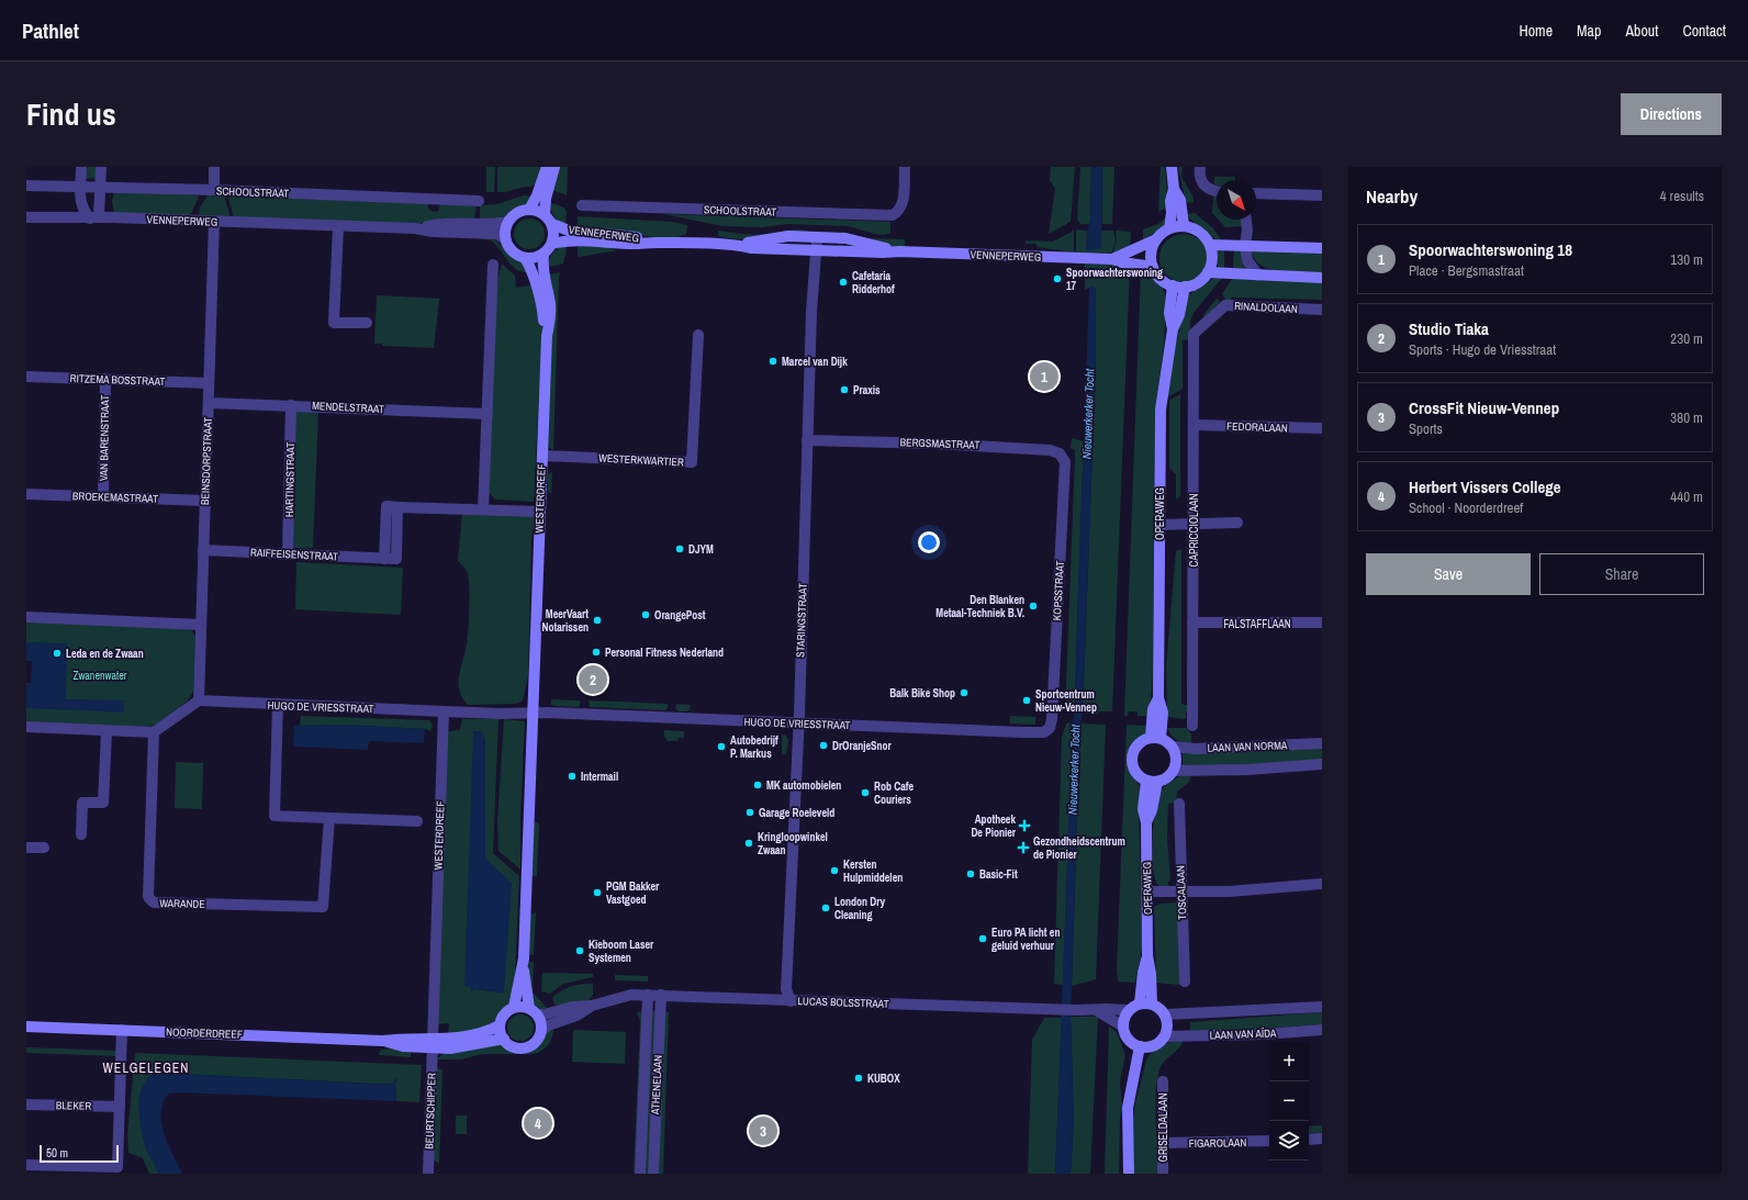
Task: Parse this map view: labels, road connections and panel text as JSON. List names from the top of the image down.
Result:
{
  "streets": {
    "street": [
      "SCHOOLSTRAAT",
      "VENNEPERWEG",
      "RINALDOLAAN",
      "RITZEMA BOSSTRAAT",
      "MENDELSTRAAT",
      "FEDORALAAN",
      "VAN BARENSTRAAT",
      "BERGSMASTRAAT",
      "WESTERKWARTIER",
      "BEINSDORPSTRAAT",
      "HARTINGSTRAAT",
      "BROEKEMASTRAAT",
      "WESTERDREEF",
      "OPERAWEG",
      "CAPRICCIOLAAN",
      "RAIFFEISENSTRAAT",
      "KOPSSTRAAT",
      "STARINGSTRAAT",
      "FALSTAFFLAAN",
      "HUGO DE VRIESSTRAAT",
      "LAAN VAN NORMA",
      "TOSCALAAN",
      "WARANDE",
      "LUCAS BOLSSTRAAT",
      "NOORDERDREEF",
      "LAAN VAN AÏDA",
      "ATHENELAAN",
      "BLEKER",
      "BEURTSCHIPPER",
      "GRISELDALAAN",
      "FIGAROLAAN"
    ]
  },
  "crossings": [
    ["VENNEPERWEG", "BEINSDORPSTRAAT"],
    ["VENNEPERWEG", "WESTERDREEF"],
    ["VENNEPERWEG", "OPERAWEG"],
    ["VENNEPERWEG", "STARINGSTRAAT"],
    ["RINALDOLAAN", "CAPRICCIOLAAN"],
    ["RITZEMA BOSSTRAAT", "VAN BARENSTRAAT"],
    ["RITZEMA BOSSTRAAT", "BEINSDORPSTRAAT"],
    ["MENDELSTRAAT", "BEINSDORPSTRAAT"],
    ["MENDELSTRAAT", "HARTINGSTRAAT"],
    ["FEDORALAAN", "CAPRICCIOLAAN"],
    ["VAN BARENSTRAAT", "BROEKEMASTRAAT"],
    ["BERGSMASTRAAT", "KOPSSTRAAT"],
    ["BERGSMASTRAAT", "STARINGSTRAAT"],
    ["WESTERKWARTIER", "WESTERDREEF"],
    ["BEINSDORPSTRAAT", "BROEKEMASTRAAT"],
    ["BEINSDORPSTRAAT", "RAIFFEISENSTRAAT"],
    ["BEINSDORPSTRAAT", "HUGO DE VRIESSTRAAT"],
    ["HARTINGSTRAAT", "RAIFFEISENSTRAAT"],
    ["WESTERDREEF", "RAIFFEISENSTRAAT"],
    ["WESTERDREEF", "HUGO DE VRIESSTRAAT"],
    ["WESTERDREEF", "LUCAS BOLSSTRAAT"],
    ["WESTERDREEF", "NOORDERDREEF"],
    ["WESTERDREEF", "BEURTSCHIPPER"],
    ["OPERAWEG", "LAAN VAN NORMA"],
    ["OPERAWEG", "LUCAS BOLSSTRAAT"],
    ["OPERAWEG", "LAAN VAN AÏDA"],
    ["CAPRICCIOLAAN", "FALSTAFFLAAN"],
    ["KOPSSTRAAT", "HUGO DE VRIESSTRAAT"],
    ["STARINGSTRAAT", "HUGO DE VRIESSTRAAT"],
    ["STARINGSTRAAT", "LUCAS BOLSSTRAAT"],
    ["LUCAS BOLSSTRAAT", "NOORDERDREEF"],
    ["LUCAS BOLSSTRAAT", "LAAN VAN AÏDA"],
    ["LUCAS BOLSSTRAAT", "ATHENELAAN"],
    ["NOORDERDREEF", "BEURTSCHIPPER"],
    ["GRISELDALAAN", "FIGAROLAAN"]
  ],
  "districts": ["WELGELEGEN"],
  "water": ["Nieuwerkerker Tocht"],
  "parks": ["Zwanenwater"],
  "places": {
    "other": [
      "Spoorwachterswoning 17",
      "Cafetaria Ridderhof",
      "Marcel van Dijk",
      "Praxis",
      "DJYM",
      "Den Blanken Metaal-Techniek B.V.",
      "OrangePost",
      "MeerVaart Notarissen",
      "Personal Fitness Nederland",
      "Leda en de Zwaan",
      "Balk Bike Shop",
      "Sportcentrum Nieuw-Vennep",
      "DrOranjeSnor",
      "Autobedrijf P. Markus",
      "Intermail",
      "MK automobielen",
      "Rob Cafe Couriers",
      "Garage Roeleveld",
      "Kringloopwinkel Zwaan",
      "Kersten Hulpmiddelen",
      "Basic-Fit",
      "PGM Bakker Vastgoed",
      "London Dry Cleaning",
      "Euro PA licht en geluid verhuur",
      "Kieboom Laser Systemen",
      "KUBOX"
    ],
    "health": ["Apotheek De Pionier", "Gezondheidscentrum de Pionier"]
  },
  "scale_bar": "50 m",
  "north": "bottom right",
  "page": {
    "header": "Pathlet",
    "nav": [
      "Home",
      "Map",
      "About",
      "Contact"
    ],
    "title": "Find us",
    "buttons": [
      "Directions",
      ["Save", "Share"]
    ],
    "heading": ["Nearby", "4 results"],
    "list": [
      {
        "mark": "1",
        "name": "Spoorwachterswoning 18",
        "note": "Place · Bergsmastraat",
        "value": "130 m"
      },
      {
        "mark": "2",
        "name": "Studio Tiaka",
        "note": "Sports · Hugo de Vriesstraat",
        "value": "230 m"
      },
      {
        "mark": "3",
        "name": "CrossFit Nieuw-Vennep",
        "note": "Sports",
        "value": "380 m"
      },
      {
        "mark": "4",
        "name": "Herbert Vissers College",
        "note": "School · Noorderdreef",
        "value": "440 m"
      }
    ],
    "pins": [
      "1",
      "2",
      "4",
      "3"
    ],
    "map_buttons": ["+", "−"],
    "scale": "50 m"
  }
}
